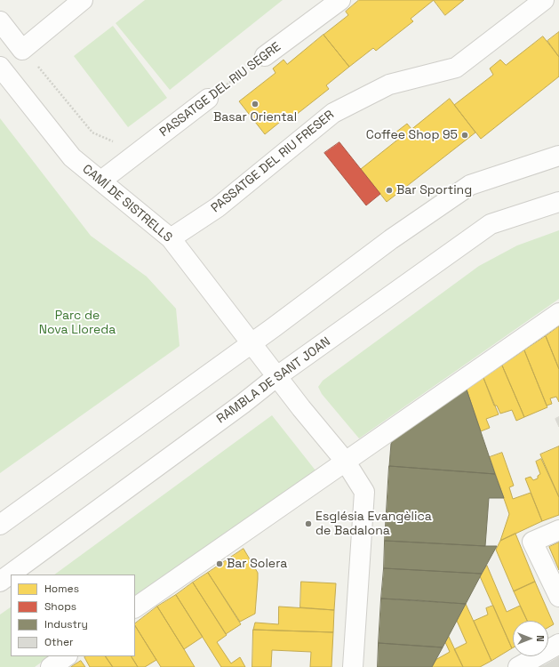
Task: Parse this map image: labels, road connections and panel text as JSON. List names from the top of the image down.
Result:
{
  "streets": {
    "street": [
      "PASSATGE DEL RIU SEGRE",
      "PASSATGE DEL RIU FRESER",
      "CAMÍ DE SISTRELLS",
      "RAMBLA DE SANT JOAN"
    ]
  },
  "crossings": [
    ["PASSATGE DEL RIU SEGRE", "CAMÍ DE SISTRELLS"],
    ["PASSATGE DEL RIU FRESER", "CAMÍ DE SISTRELLS"],
    ["CAMÍ DE SISTRELLS", "RAMBLA DE SANT JOAN"]
  ],
  "parks": ["Parc de Nova Lloreda"],
  "places": [
    "Basar Oriental",
    "Coffee Shop 95",
    "Bar Sporting",
    "Església Evangèlica de Badalona",
    "Bar Solera"
  ],
  "legend": [
    "Homes",
    "Shops",
    "Industry",
    "Other"
  ],
  "north": "right"
}
